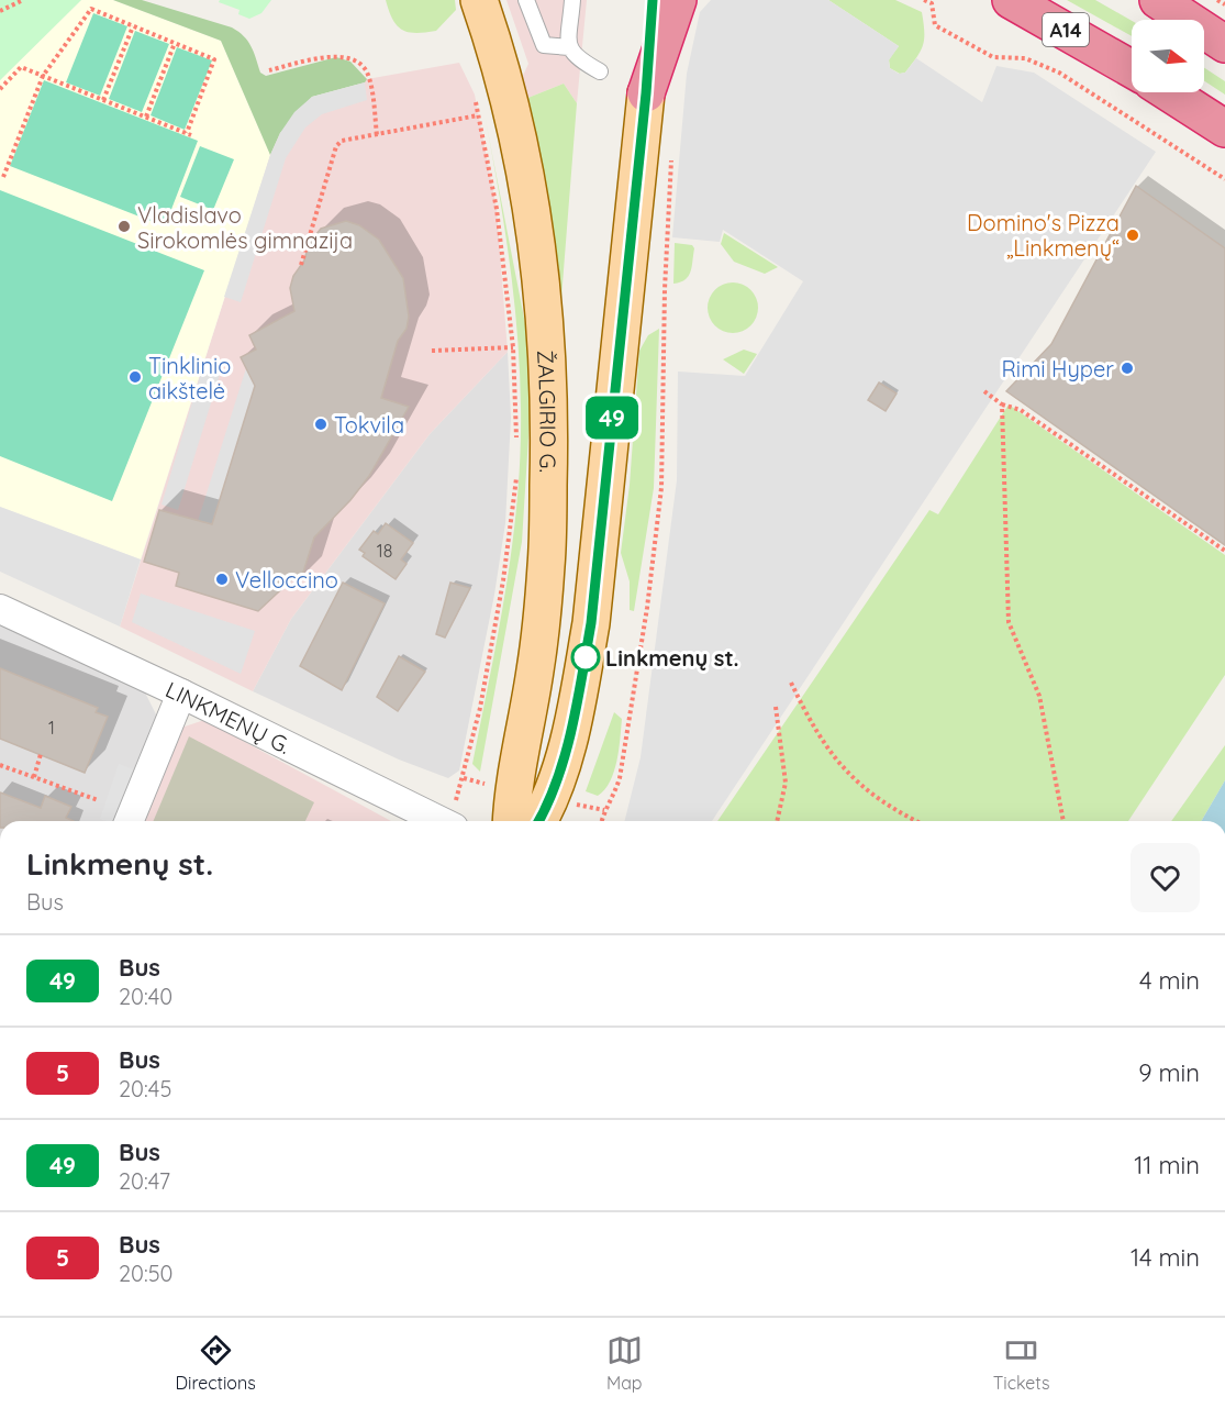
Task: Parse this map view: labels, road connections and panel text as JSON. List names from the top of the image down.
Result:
{
  "streets": {
    "highway": ["A14"],
    "main road": ["ŽALGIRIO G."],
    "street": ["LINKMENŲ G."]
  },
  "places": [
    "Vladislavo Sirokomlės gimnazija",
    "Domino's Pizza „Linkmenų“",
    "Rimi Hyper",
    "Tinklinio aikštelė",
    "Tokvila",
    "Velloccino",
    "Linkmenų st."
  ],
  "lines": ["bus line 49"],
  "house_numbers": ["18", "1"],
  "north": "right",
  "page": {
    "on_map": "49",
    "heading": ["Linkmenų st.", "Bus"],
    "list": [
      {
        "mark": "49",
        "name": "Bus",
        "note": "20:40",
        "value": "4 min"
      },
      {
        "mark": "5",
        "name": "Bus",
        "note": "20:45",
        "value": "9 min"
      },
      {
        "mark": "49",
        "name": "Bus",
        "note": "20:47",
        "value": "11 min"
      },
      {
        "mark": "5",
        "name": "Bus",
        "note": "20:50",
        "value": "14 min"
      }
    ],
    "tabs": ["Directions", "Map", "Tickets"]
  }
}
